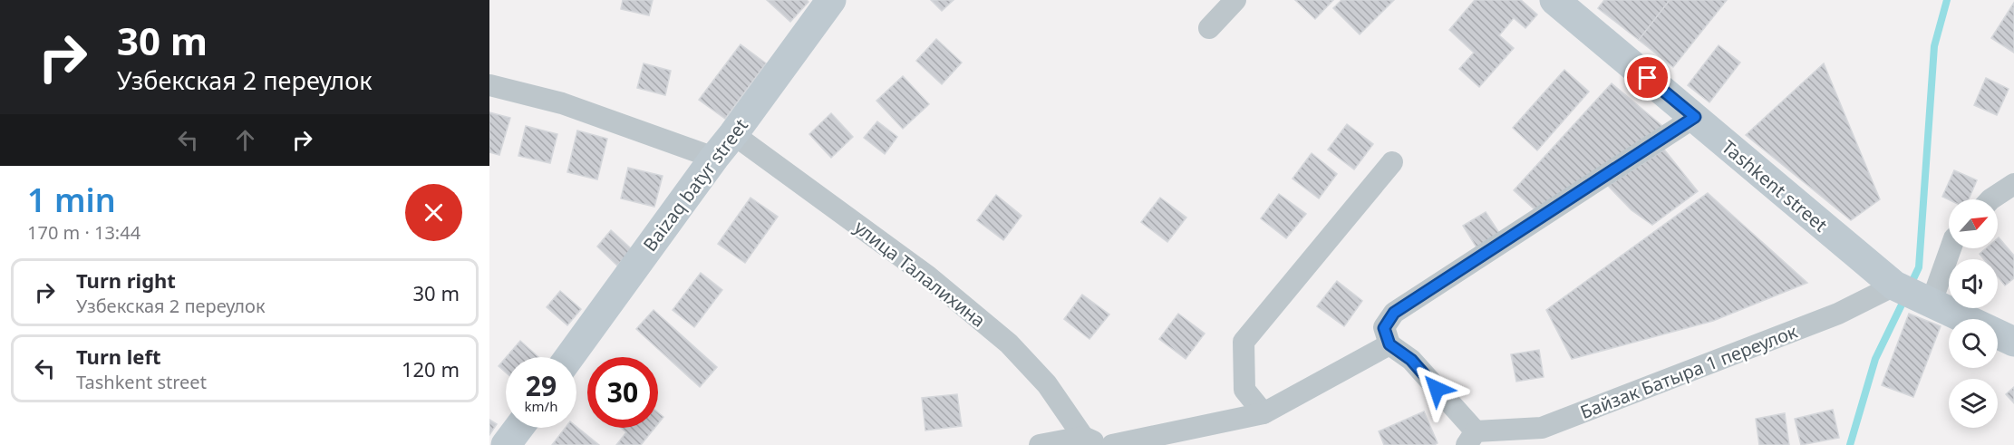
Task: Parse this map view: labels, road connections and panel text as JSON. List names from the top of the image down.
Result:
{
  "streets": {
    "main road": ["Baizaq batyr street", "Tashkent street"],
    "street": ["улица Талалихина", "Байзак Батыра 1 переулок"]
  },
  "crossings": [
    ["Baizaq batyr street", "улица Талалихина"],
    ["Tashkent street", "Байзак Батыра 1 переулок"]
  ],
  "north": "top right",
  "page": {
    "turn": ["30 m", "Узбекская 2 переулок"],
    "heading": ["1 min", "170 m · 13:44"],
    "list": [
      {
        "name": "Turn right",
        "note": "Узбекская 2 переулок",
        "value": "30 m"
      },
      {
        "name": "Turn left",
        "note": "Tashkent street",
        "value": "120 m"
      }
    ],
    "speed": "29 km/h",
    "limit": "30"
  }
}
